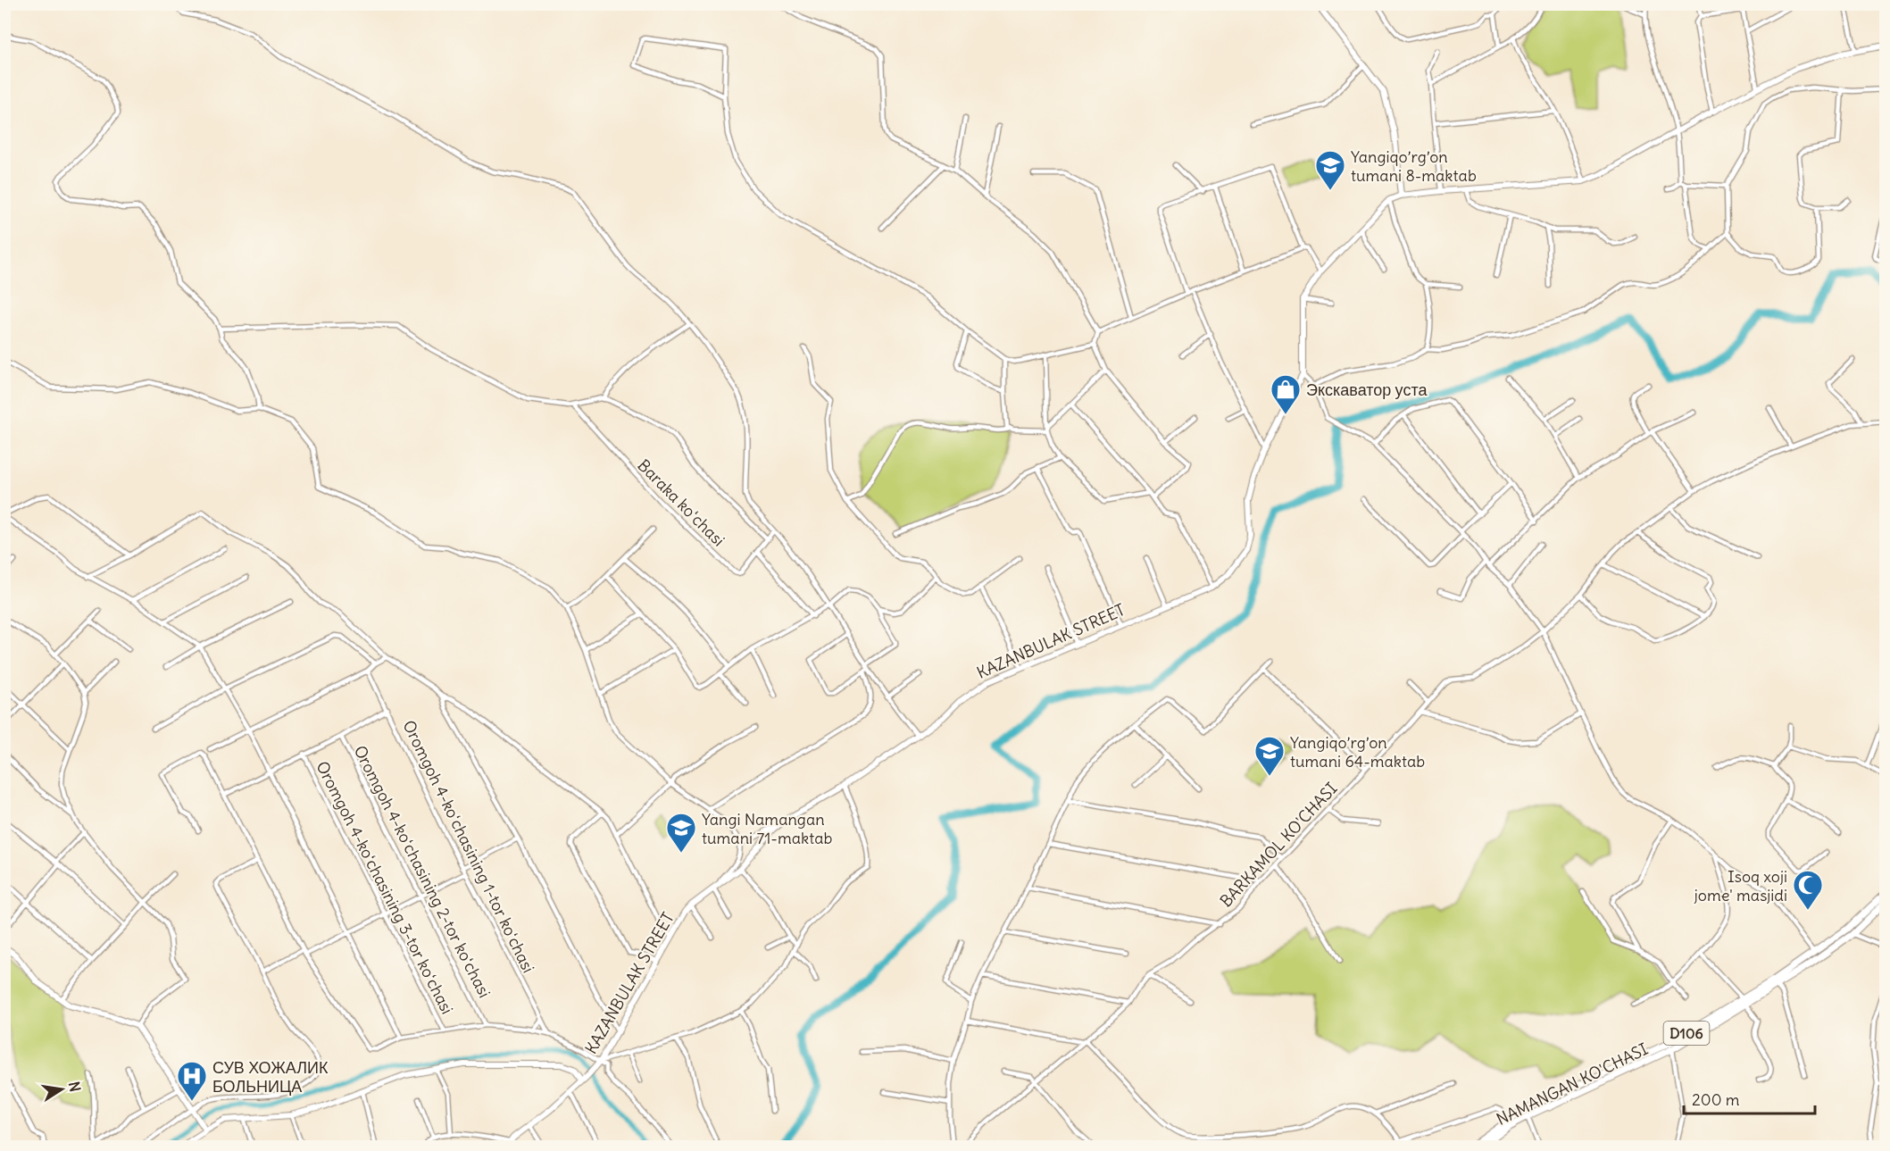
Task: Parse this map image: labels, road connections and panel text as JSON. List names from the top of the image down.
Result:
{
  "streets": {
    "main road": ["KAZANBULAK STREET", "D106", "NAMANGAN KO'CHASI"],
    "street": [
      "Baraka koʻchasi",
      "BARKAMOL KO'CHASI",
      "Oromgoh 4-koʻchasining 1-tor koʻchasi",
      "Oromgoh 4-koʻchasining 2-tor koʻchasi",
      "Oromgoh 4-koʻchasining 3-tor koʻchasi"
    ]
  },
  "crossings": [
    ["Oromgoh 4-koʻchasining 2-tor koʻchasi", "Oromgoh 4-koʻchasining 3-tor koʻchasi"]
  ],
  "places": {
    "school or university": ["Yangiqo’rg’on tumani 8-maktab", "Yangiqo’rg’on tumani 64-maktab", "Yangi Namangan tumani 71-maktab"],
    "shop": ["Экскаватор уста"],
    "mosque": ["Isoq xoji jome' masjidi"],
    "hospital": ["СУВ ХОЖАЛИК БОЛЬНИЦА"]
  },
  "scale_bar": "200 m",
  "north": "right"
}
